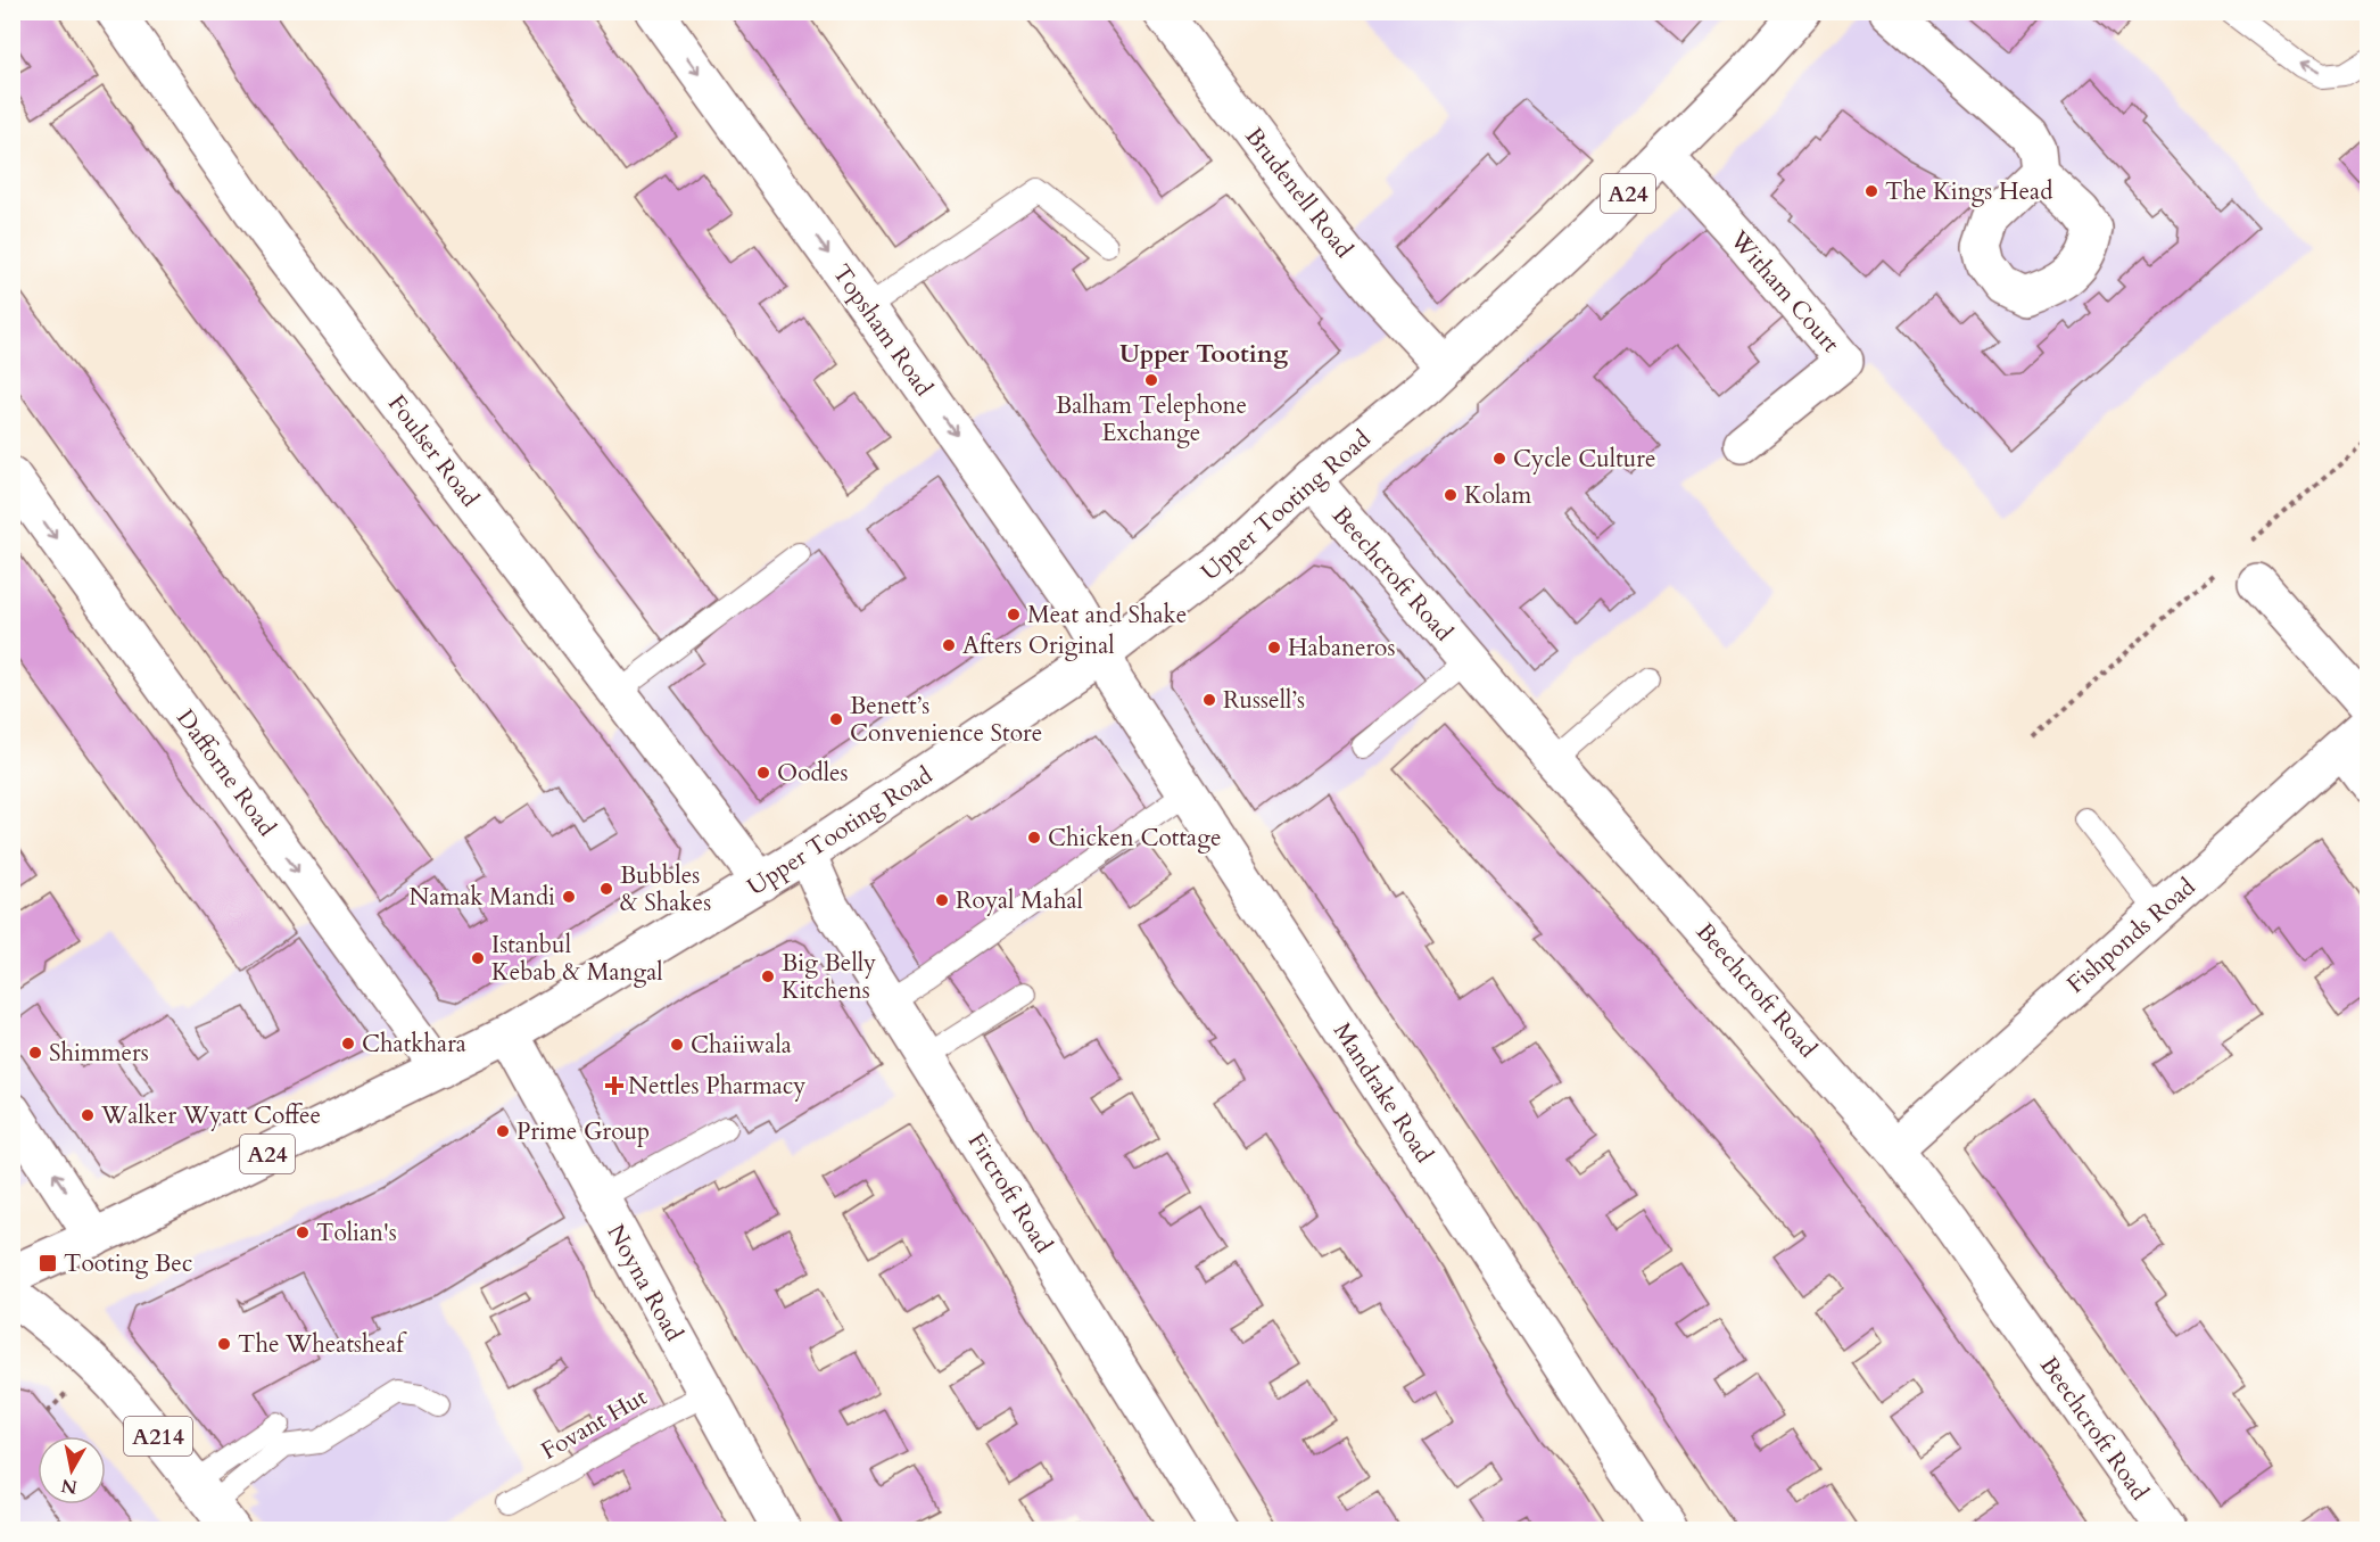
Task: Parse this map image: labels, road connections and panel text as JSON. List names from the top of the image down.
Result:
{
  "streets": {
    "main road": [
      "Brudenell Road",
      "A24",
      "Witham Court",
      "Topsham Road",
      "Foulser Road",
      "Upper Tooting Road",
      "Beechcroft Road",
      "Dafforne Road",
      "Fishponds Road",
      "Mandrake Road",
      "Fircroft Road",
      "Noyna Road",
      "A214"
    ],
    "lane": ["Fovant Hut"]
  },
  "crossings": [
    ["Brudenell Road", "Upper Tooting Road"],
    ["Witham Court", "Upper Tooting Road"],
    ["Topsham Road", "Upper Tooting Road"],
    ["Topsham Road", "Mandrake Road"],
    ["Foulser Road", "Upper Tooting Road"],
    ["Upper Tooting Road", "Beechcroft Road"],
    ["Upper Tooting Road", "Dafforne Road"],
    ["Upper Tooting Road", "Mandrake Road"],
    ["Upper Tooting Road", "Fircroft Road"],
    ["Upper Tooting Road", "Noyna Road"],
    ["Beechcroft Road", "Fishponds Road"],
    ["Noyna Road", "Fovant Hut"]
  ],
  "one_way": ["Topsham Road", "Dafforne Road"],
  "districts": ["Upper Tooting"],
  "places": {
    "other": [
      "The Kings Head",
      "Balham Telephone Exchange",
      "Cycle Culture",
      "Kolam",
      "Meat and Shake",
      "Afters Original",
      "Habaneros",
      "Russell’s",
      "Benett’s Convenience Store",
      "Oodles",
      "Chicken Cottage",
      "Bubbles & Shakes",
      "Namak Mandi",
      "Royal Mahal",
      "Istanbul Kebab & Mangal",
      "Big Belly Kitchens",
      "Chatkhara",
      "Chaiiwala",
      "Shimmers",
      "Walker Wyatt Coffee",
      "Prime Group",
      "Tolian's",
      "The Wheatsheaf"
    ],
    "health": ["Nettles Pharmacy"],
    "transit": ["Tooting Bec"]
  },
  "north": "bottom"
}
